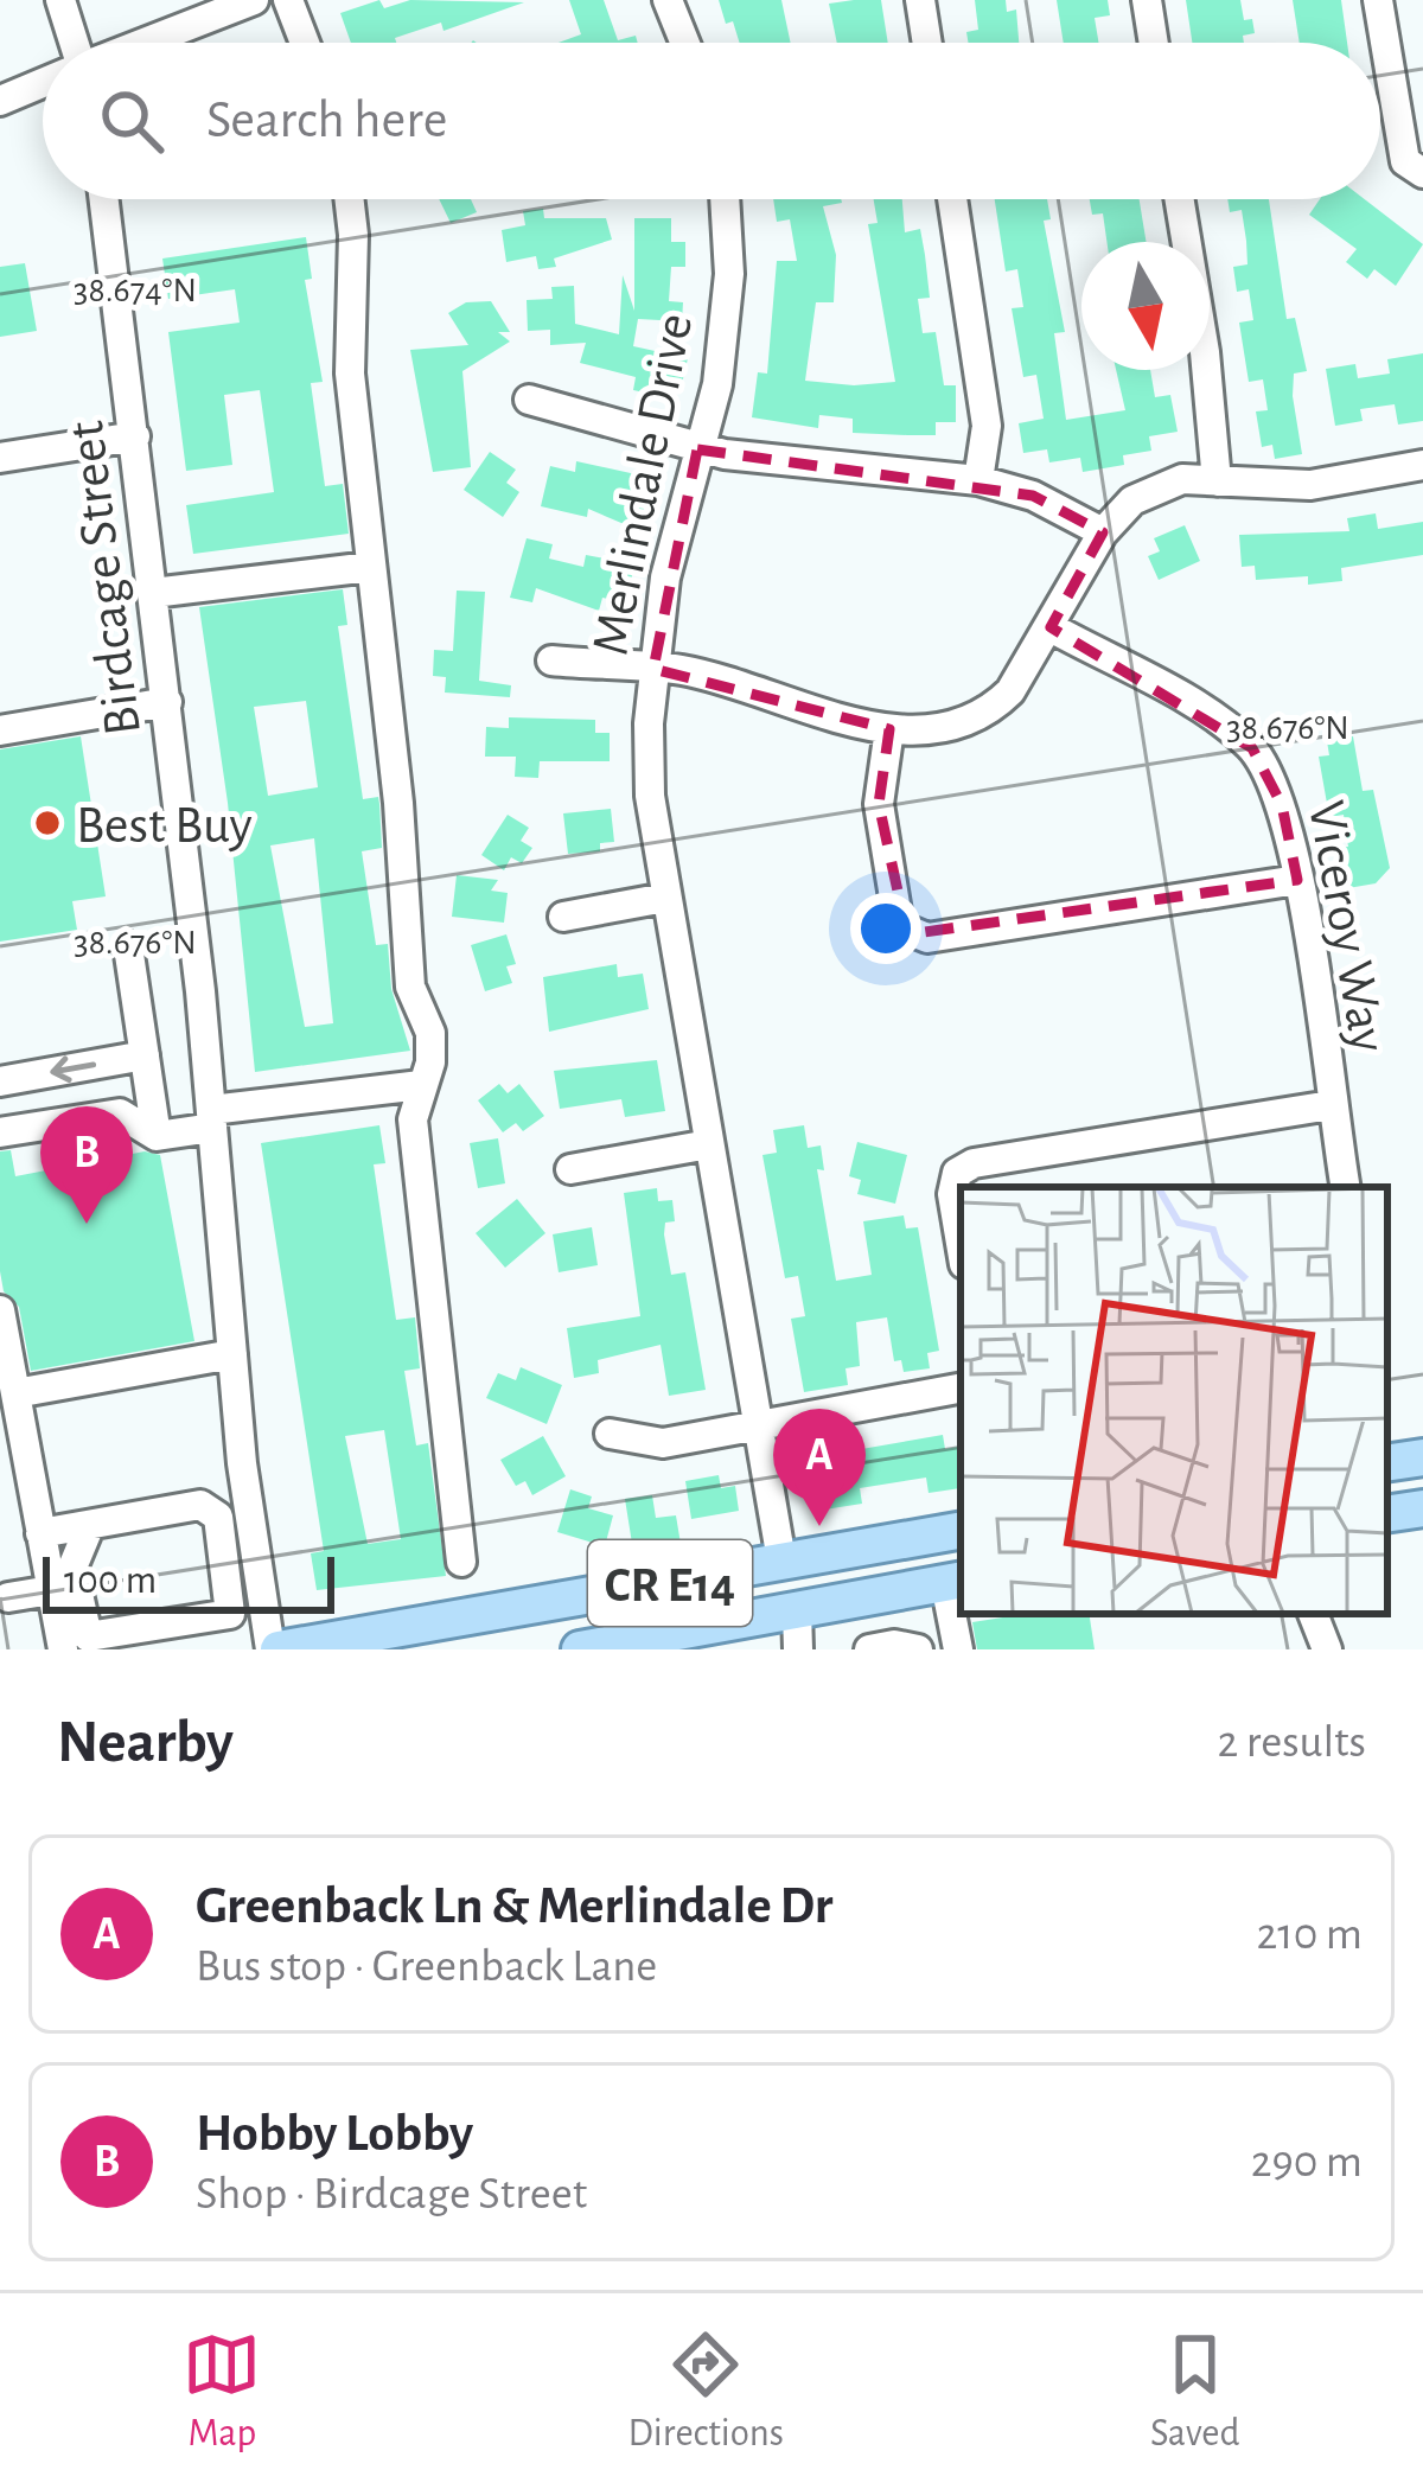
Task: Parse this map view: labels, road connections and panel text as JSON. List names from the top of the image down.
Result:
{
  "streets": {
    "main road": ["CR E14"],
    "street": ["Merlindale Drive", "Birdcage Street", "Viceroy Way"]
  },
  "crossings": [
    ["Merlindale Drive", "CR E14"],
    ["Birdcage Street", "CR E14"]
  ],
  "places": ["Best Buy"],
  "scale_bar": "100 m",
  "north": "bottom",
  "page": {
    "search": "Search here",
    "pins": ["B", "A"],
    "scale": "100 m",
    "heading": ["Nearby", "2 results"],
    "list": [
      {
        "mark": "A",
        "name": "Greenback Ln & Merlindale Dr",
        "note": "Bus stop · Greenback Lane",
        "value": "210 m"
      },
      {
        "mark": "B",
        "name": "Hobby Lobby",
        "note": "Shop · Birdcage Street",
        "value": "290 m"
      }
    ],
    "nav": ["Map", "Directions", "Saved"]
  },
  "coordinates": ["38.674°N", "38.676°N"]
}
